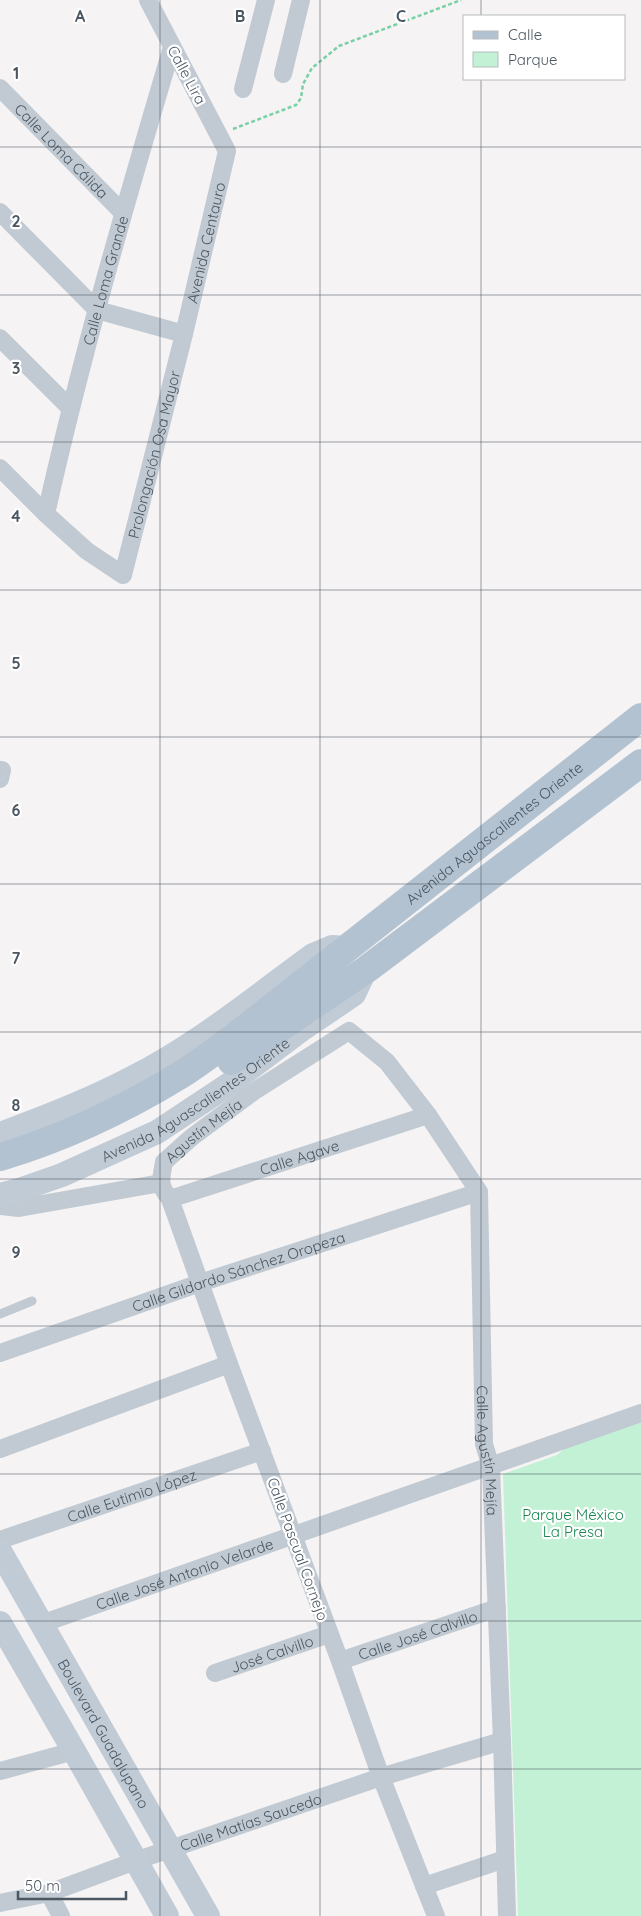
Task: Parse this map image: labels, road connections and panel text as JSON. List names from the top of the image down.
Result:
{
  "streets": {
    "main road": ["Avenida Aguascalientes Oriente", "Boulevard Guadalupano"],
    "street": [
      "Calle Lira",
      "Calle Loma Cálida",
      "Avenida Centauro",
      "Calle Loma Grande",
      "Prolongación Osa Mayor",
      "Agustín Mejía",
      "Calle Agave",
      "Calle Gildardo Sánchez Oropeza",
      "Calle Agustín Mejía",
      "Calle Eutimio López",
      "Calle Pascual Cornejo",
      "Calle José Antonio Velarde",
      "Calle José Calvillo",
      "José Calvillo",
      "Calle Matías Saucedo"
    ]
  },
  "crossings": [
    ["Calle Lira", "Avenida Centauro"],
    ["Calle Lira", "Calle Loma Grande"],
    ["Calle Loma Cálida", "Calle Loma Grande"],
    ["Avenida Centauro", "Prolongación Osa Mayor"],
    ["Calle Loma Grande", "Prolongación Osa Mayor"],
    ["Agustín Mejía", "Calle Agave"],
    ["Agustín Mejía", "Calle Pascual Cornejo"],
    ["Calle Agave", "Calle Pascual Cornejo"],
    ["Calle Gildardo Sánchez Oropeza", "Calle Agustín Mejía"],
    ["Calle Gildardo Sánchez Oropeza", "Calle Pascual Cornejo"],
    ["Calle Agustín Mejía", "Calle José Antonio Velarde"],
    ["Calle Agustín Mejía", "Calle José Calvillo"],
    ["Calle Agustín Mejía", "Calle Matías Saucedo"],
    ["Calle Eutimio López", "Calle Pascual Cornejo"],
    ["Calle Pascual Cornejo", "Calle José Antonio Velarde"],
    ["Calle Pascual Cornejo", "Calle José Calvillo"],
    ["Calle Pascual Cornejo", "José Calvillo"],
    ["Calle Pascual Cornejo", "Calle Matías Saucedo"],
    ["Calle José Antonio Velarde", "Boulevard Guadalupano"],
    ["Boulevard Guadalupano", "Calle Matías Saucedo"]
  ],
  "parks": ["Parque México La Presa"],
  "legend": ["Calle", "Parque"],
  "scale_bar": "50 m",
  "grid": {
    "columns": ["A", "B", "C"],
    "rows": [
      "1",
      "2",
      "3",
      "4",
      "5",
      "6",
      "7",
      "8",
      "9"
    ]
  }
}
